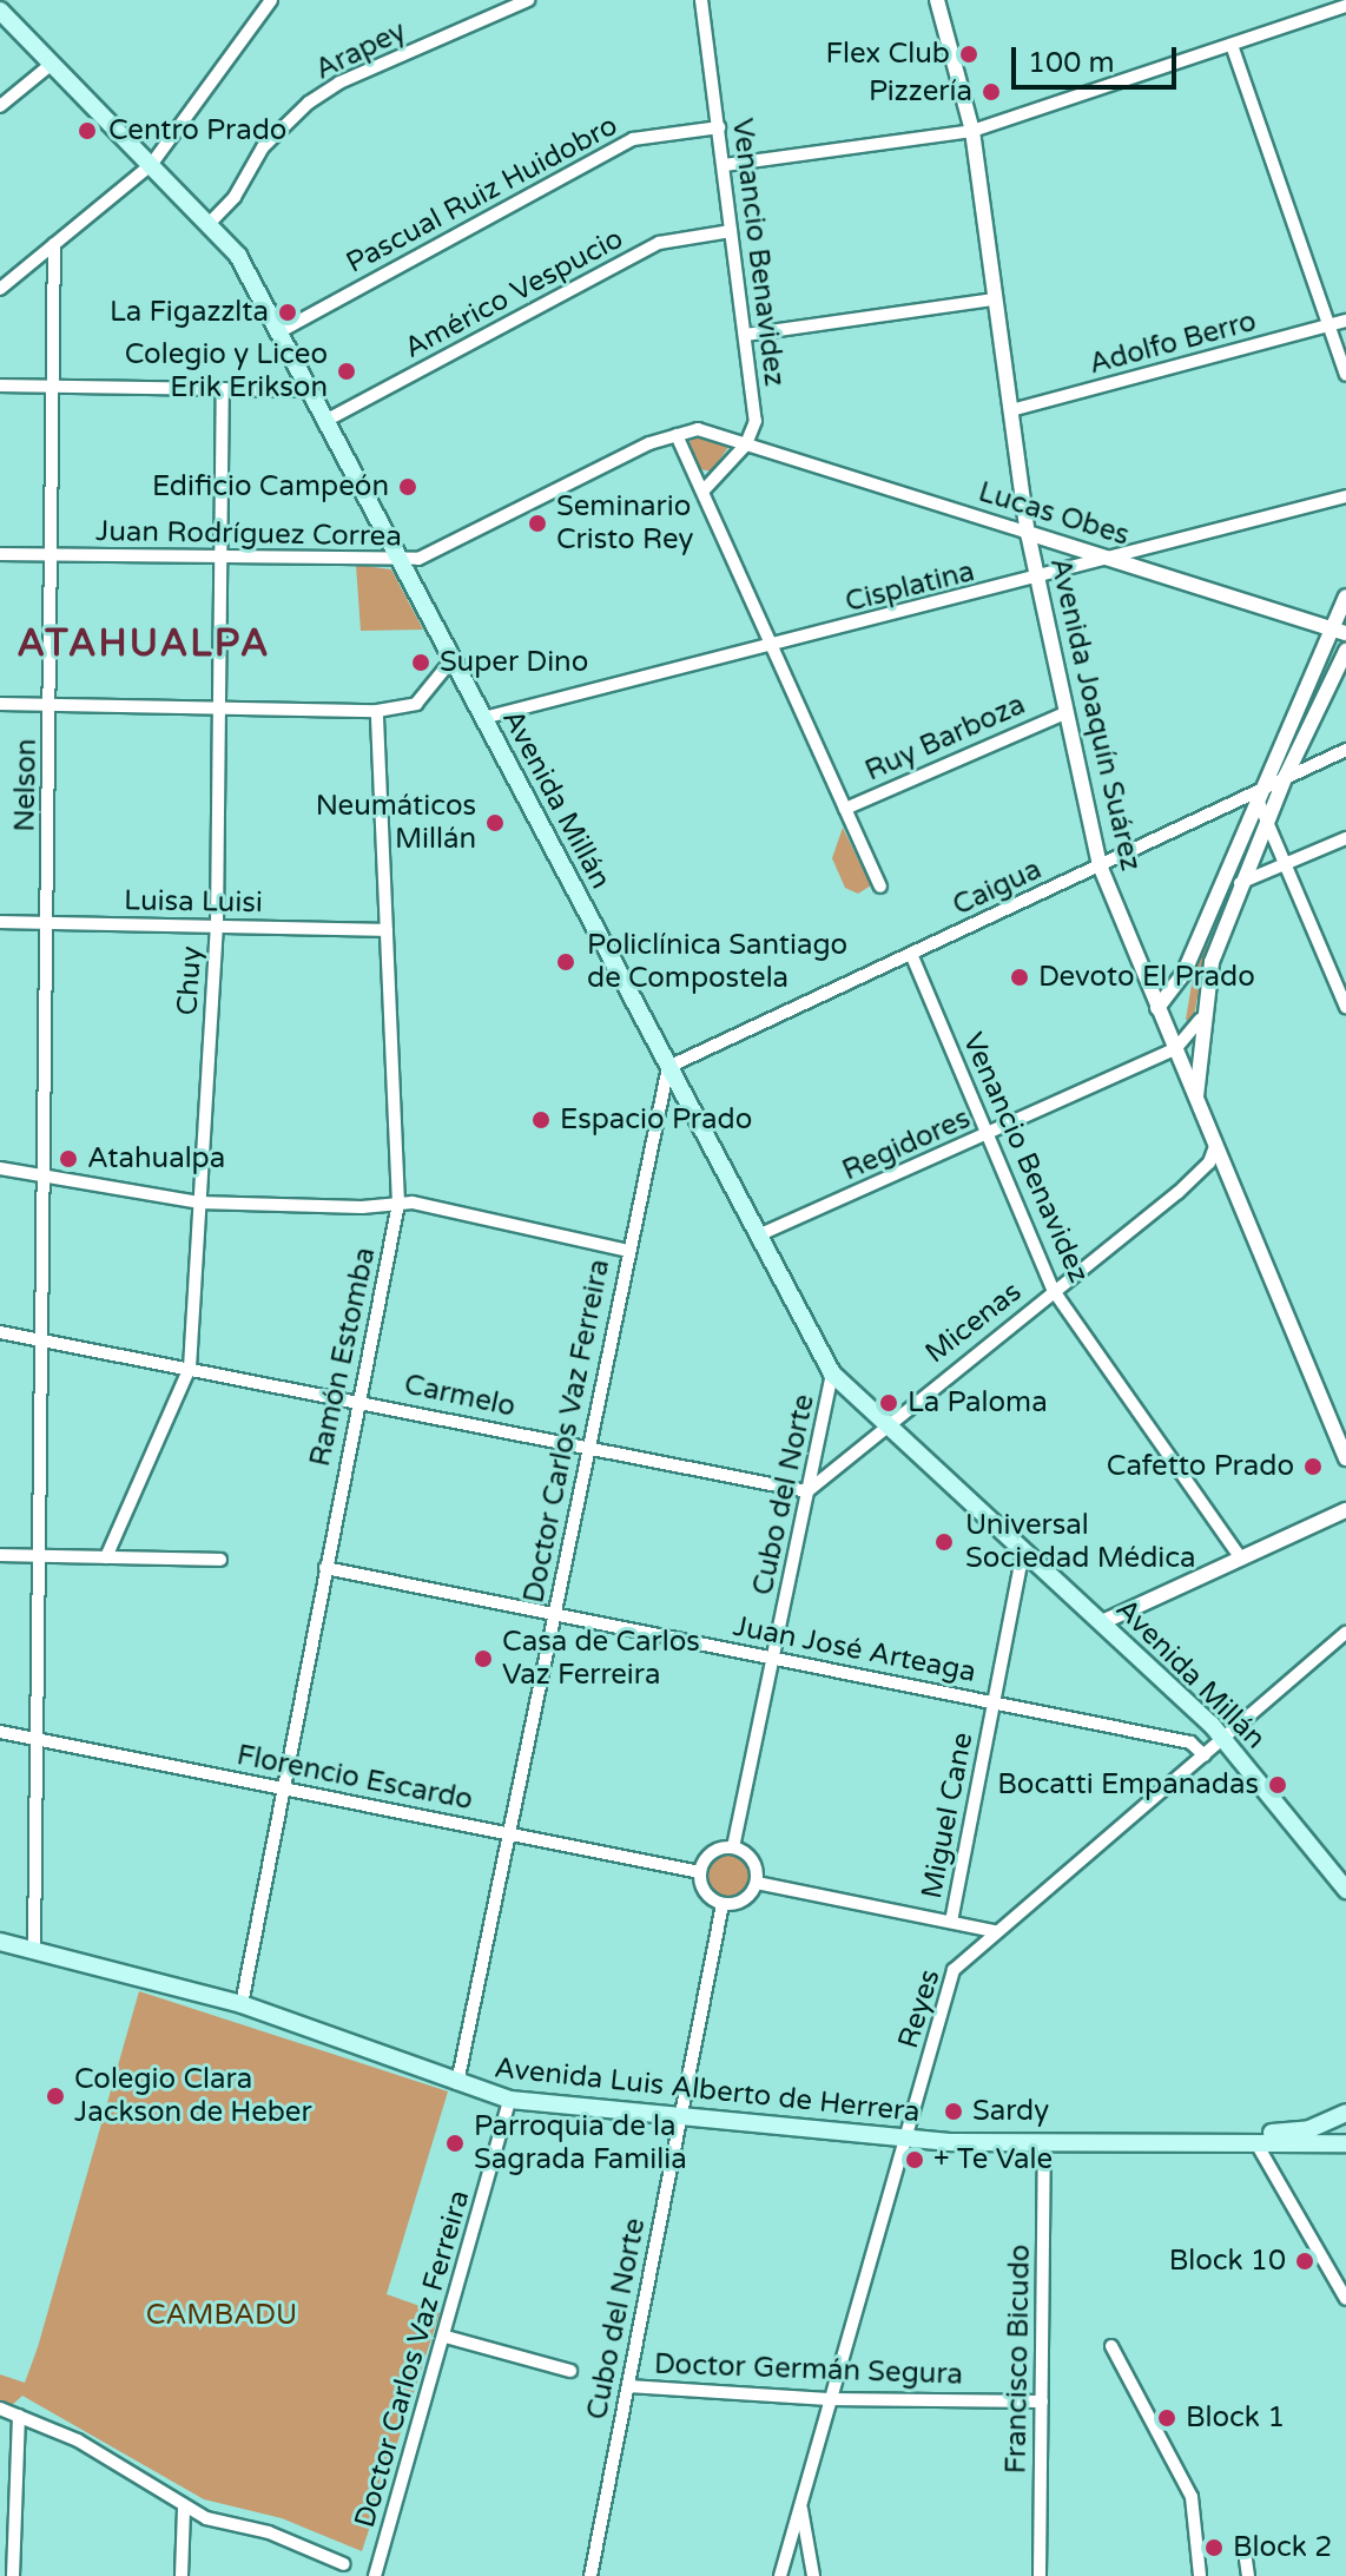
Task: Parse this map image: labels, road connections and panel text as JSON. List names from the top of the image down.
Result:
{
  "streets": {
    "main road": ["Avenida Millán", "Avenida Luis Alberto de Herrera"],
    "street": [
      "Arapey",
      "Pascual Ruiz Huidobro",
      "Venancio Benavidez",
      "Américo Vespucio",
      "Adolfo Berro",
      "Lucas Obes",
      "Juan Rodríguez Correa",
      "Cisplatina",
      "Avenida Joaquín Suárez",
      "Ruy Barboza",
      "Nelson",
      "Caigua",
      "Luisa Luisi",
      "Chuy",
      "Regidores",
      "Micenas",
      "Ramón Estomba",
      "Carmelo",
      "Doctor Carlos Vaz Ferreira",
      "Cubo del Norte",
      "Juan José Arteaga",
      "Florencio Escardo",
      "Miguel Cane",
      "Reyes",
      "Francisco Bicudo",
      "Doctor Germán Segura"
    ]
  },
  "crossings": [
    ["Arapey", "Avenida Millán"],
    ["Pascual Ruiz Huidobro", "Venancio Benavidez"],
    ["Pascual Ruiz Huidobro", "Avenida Millán"],
    ["Venancio Benavidez", "Américo Vespucio"],
    ["Venancio Benavidez", "Lucas Obes"],
    ["Venancio Benavidez", "Juan Rodríguez Correa"],
    ["Venancio Benavidez", "Caigua"],
    ["Venancio Benavidez", "Regidores"],
    ["Venancio Benavidez", "Micenas"],
    ["Américo Vespucio", "Avenida Millán"],
    ["Adolfo Berro", "Avenida Joaquín Suárez"],
    ["Lucas Obes", "Juan Rodríguez Correa"],
    ["Lucas Obes", "Cisplatina"],
    ["Lucas Obes", "Avenida Joaquín Suárez"],
    ["Juan Rodríguez Correa", "Nelson"],
    ["Juan Rodríguez Correa", "Avenida Millán"],
    ["Juan Rodríguez Correa", "Chuy"],
    ["Cisplatina", "Avenida Joaquín Suárez"],
    ["Cisplatina", "Avenida Millán"],
    ["Avenida Joaquín Suárez", "Ruy Barboza"],
    ["Avenida Joaquín Suárez", "Caigua"],
    ["Avenida Joaquín Suárez", "Regidores"],
    ["Avenida Joaquín Suárez", "Micenas"],
    ["Nelson", "Luisa Luisi"],
    ["Nelson", "Carmelo"],
    ["Nelson", "Florencio Escardo"],
    ["Nelson", "Avenida Luis Alberto de Herrera"],
    ["Avenida Millán", "Caigua"],
    ["Avenida Millán", "Regidores"],
    ["Avenida Millán", "Micenas"],
    ["Avenida Millán", "Doctor Carlos Vaz Ferreira"],
    ["Avenida Millán", "Cubo del Norte"],
    ["Avenida Millán", "Miguel Cane"],
    ["Avenida Millán", "Reyes"],
    ["Caigua", "Doctor Carlos Vaz Ferreira"],
    ["Luisa Luisi", "Chuy"],
    ["Luisa Luisi", "Ramón Estomba"],
    ["Chuy", "Carmelo"],
    ["Ramón Estomba", "Carmelo"],
    ["Ramón Estomba", "Juan José Arteaga"],
    ["Ramón Estomba", "Florencio Escardo"],
    ["Ramón Estomba", "Avenida Luis Alberto de Herrera"],
    ["Carmelo", "Doctor Carlos Vaz Ferreira"],
    ["Carmelo", "Cubo del Norte"],
    ["Doctor Carlos Vaz Ferreira", "Juan José Arteaga"],
    ["Doctor Carlos Vaz Ferreira", "Florencio Escardo"],
    ["Doctor Carlos Vaz Ferreira", "Avenida Luis Alberto de Herrera"],
    ["Cubo del Norte", "Juan José Arteaga"],
    ["Cubo del Norte", "Florencio Escardo"],
    ["Cubo del Norte", "Avenida Luis Alberto de Herrera"],
    ["Cubo del Norte", "Doctor Germán Segura"],
    ["Juan José Arteaga", "Miguel Cane"],
    ["Juan José Arteaga", "Reyes"],
    ["Reyes", "Avenida Luis Alberto de Herrera"],
    ["Reyes", "Doctor Germán Segura"],
    ["Avenida Luis Alberto de Herrera", "Francisco Bicudo"],
    ["Francisco Bicudo", "Doctor Germán Segura"]
  ],
  "districts": ["ATAHUALPA"],
  "parks": ["CAMBADU"],
  "places": [
    "Flex Club",
    "Pizzería",
    "Centro Prado",
    "La Figazzlta",
    "Colegio y Liceo Erik Erikson",
    "Edificio Campeón",
    "Seminario Cristo Rey",
    "Super Dino",
    "Neumáticos Millán",
    "Policlínica Santiago de Compostela",
    "Devoto El Prado",
    "Espacio Prado",
    "Atahualpa",
    "La Paloma",
    "Cafetto Prado",
    "Universal Sociedad Médica",
    "Casa de Carlos Vaz Ferreira",
    "Bocatti Empanadas",
    "Colegio Clara Jackson de Heber",
    "Sardy",
    "Parroquia de la Sagrada Familia",
    "+ Te Vale",
    "Block 10",
    "Block 1",
    "Block 2"
  ],
  "scale_bar": "100 m"
}
